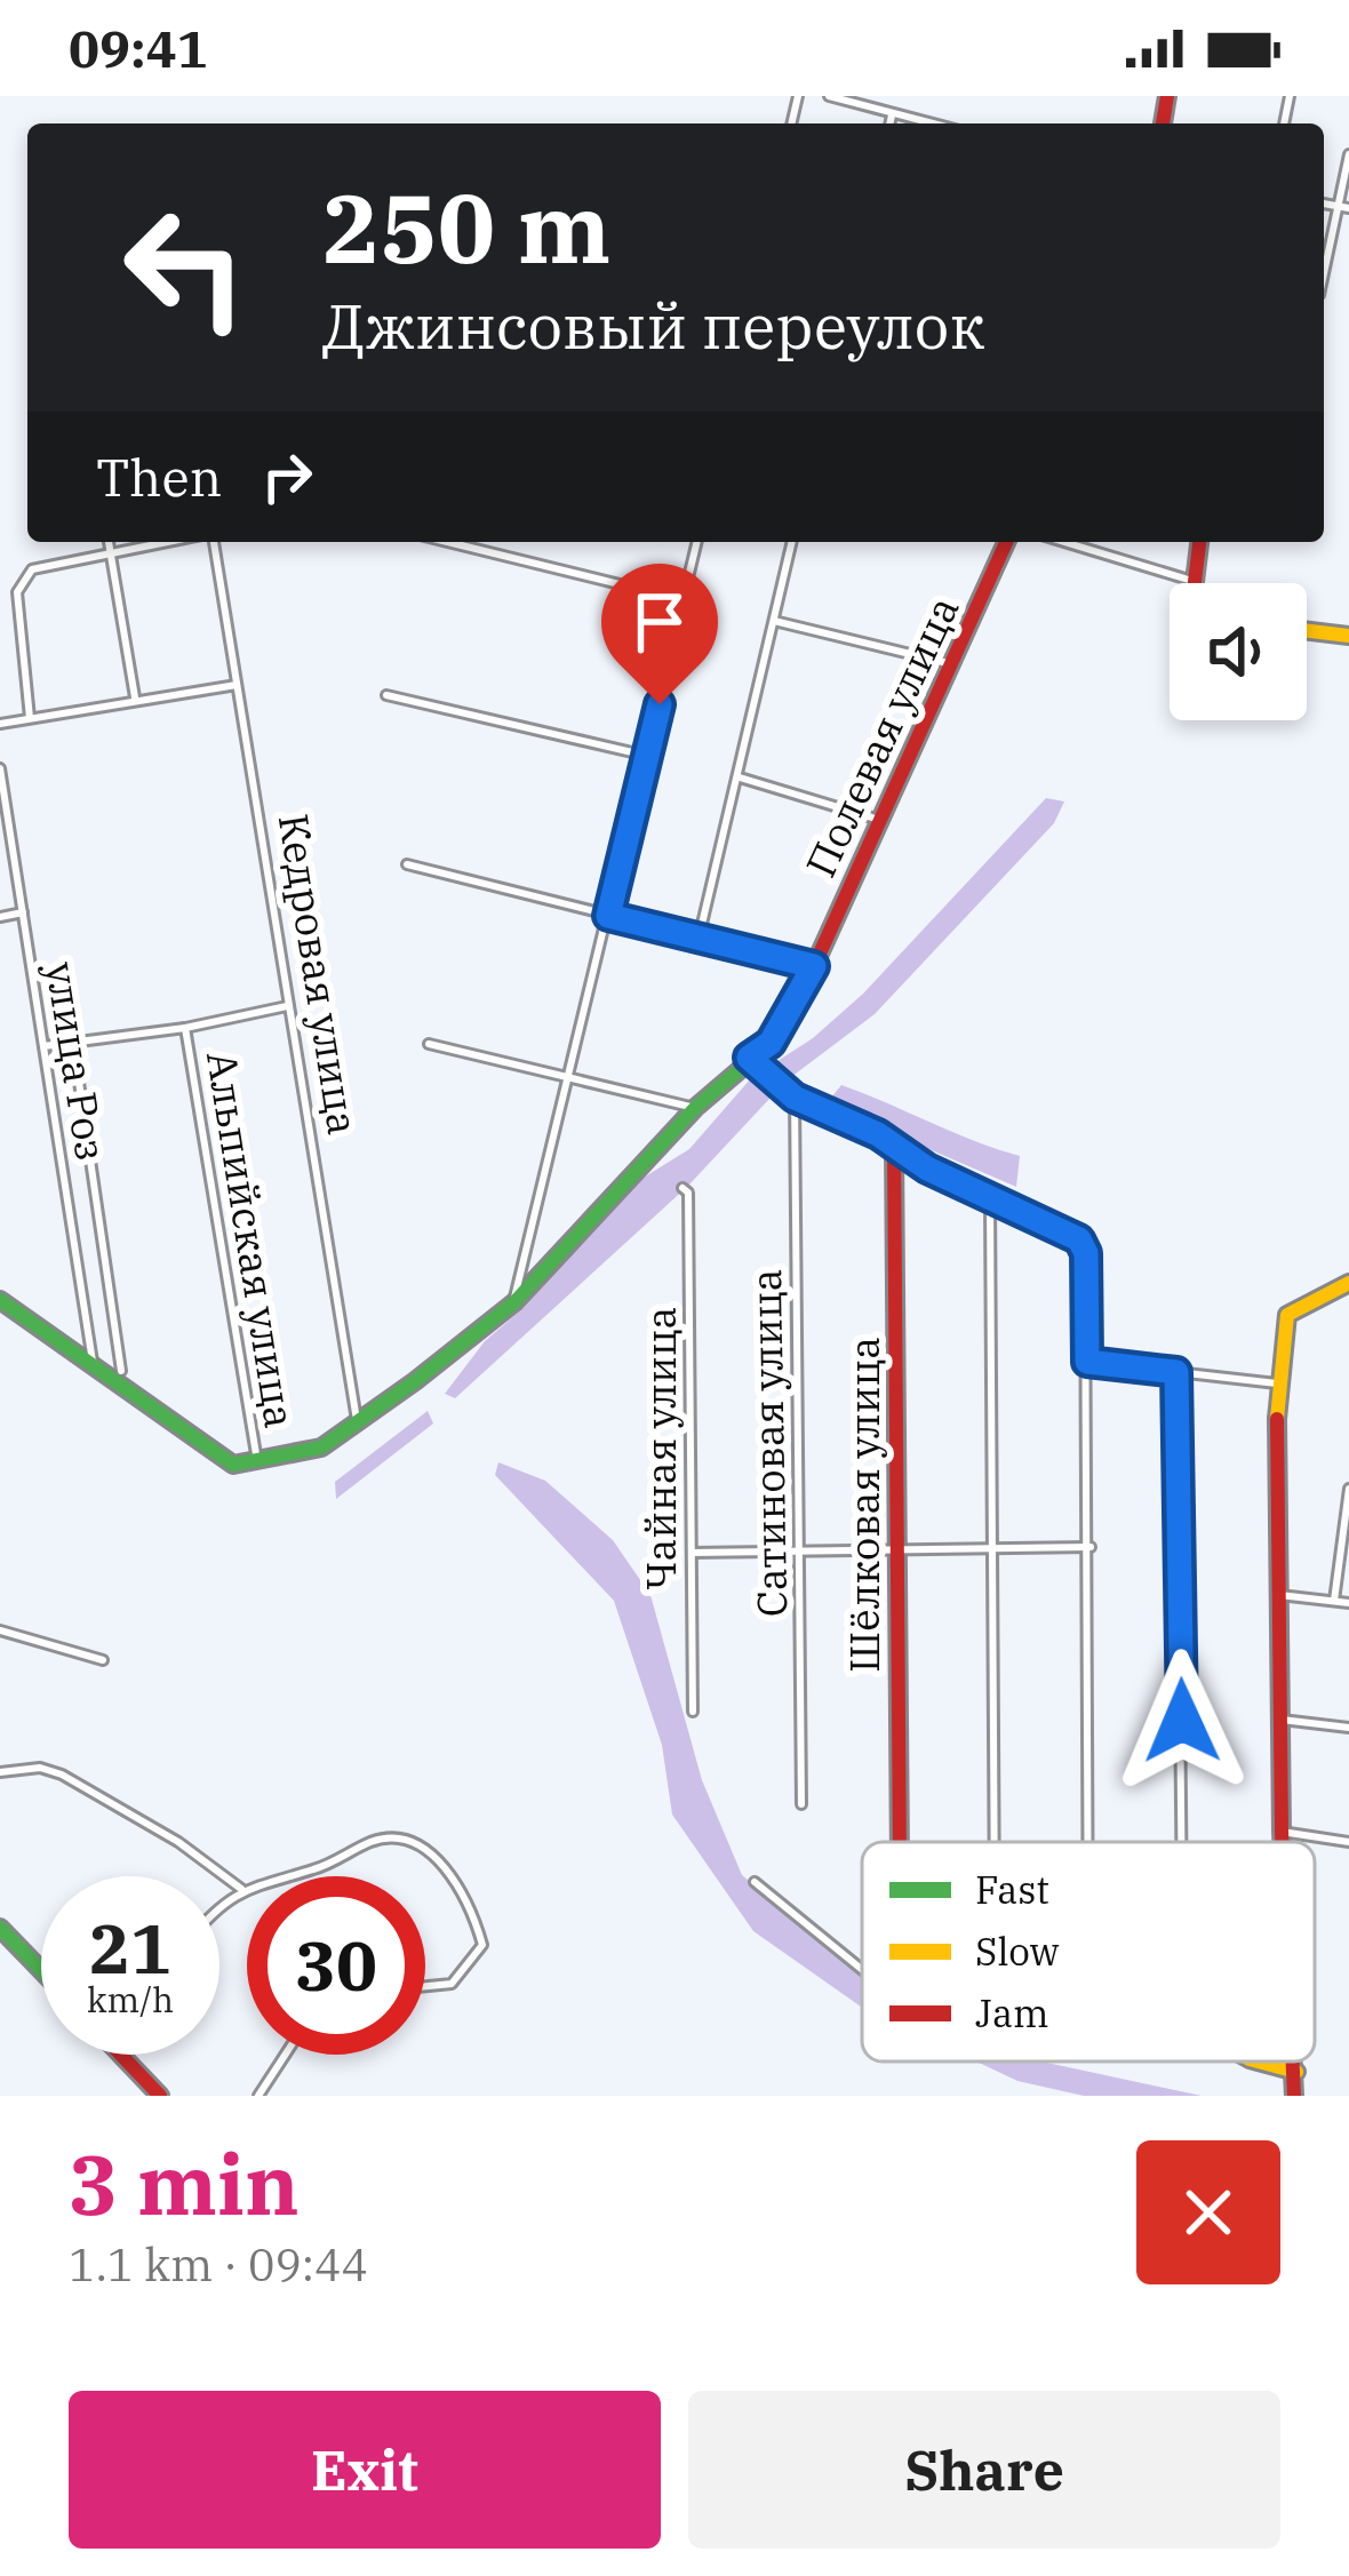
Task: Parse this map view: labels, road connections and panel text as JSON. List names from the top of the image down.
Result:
{
  "streets": {
    "street": [
      "Полевая улица",
      "Кедровая улица",
      "улица Роз",
      "Альпийская улица",
      "Сатиновая улица",
      "Чайная улица",
      "Шёлковая улица"
    ]
  },
  "crossings": [
    ["Полевая улица", "Кедровая улица"],
    ["Полевая улица", "Альпийская улица"]
  ],
  "legend": ["Fast", "Slow", "Jam"],
  "page": {
    "status": "09:41",
    "turn": ["250 m", "Джинсовый переулок"],
    "then": "Then",
    "speed": "21 km/h",
    "limit": "30",
    "heading": ["3 min", "1.1 km · 09:44"],
    "buttons": ["Exit", "Share"]
  }
}
